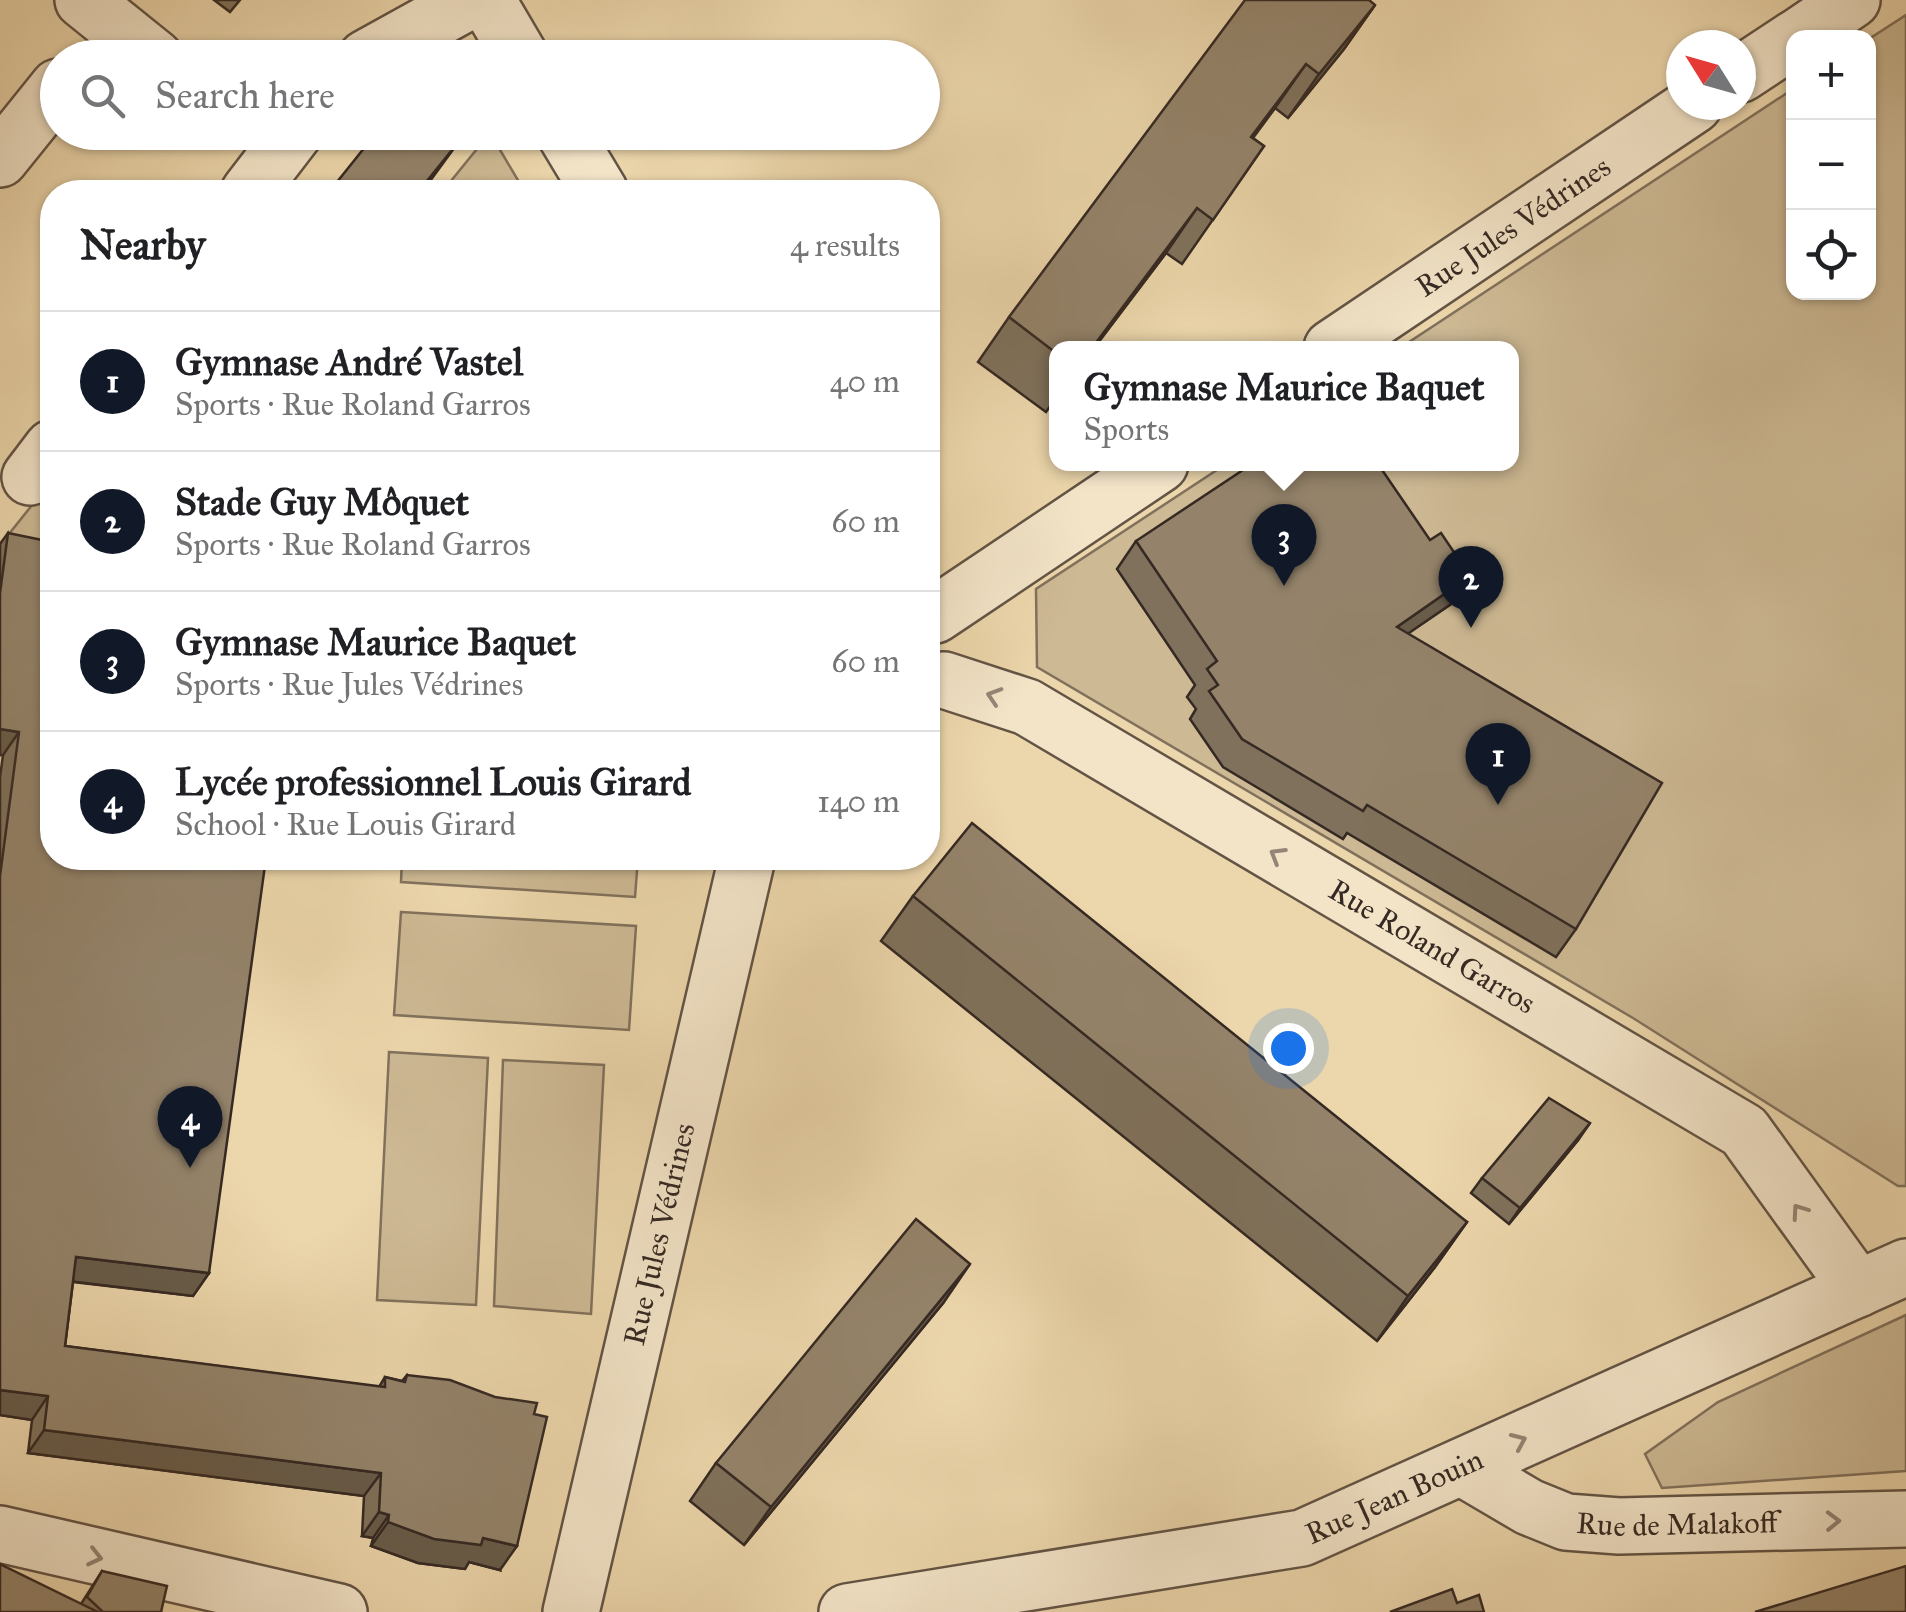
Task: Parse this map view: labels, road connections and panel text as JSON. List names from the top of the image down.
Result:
{
  "streets": {
    "street": [
      "Rue Jules Védrines",
      "Rue Roland Garros",
      "Rue Jean Bouin",
      "Rue de Malakoff"
    ]
  },
  "crossings": [
    ["Rue Roland Garros", "Rue Jean Bouin"],
    ["Rue Jean Bouin", "Rue de Malakoff"]
  ],
  "one_way": ["Rue Roland Garros", "Rue Jean Bouin", "Rue de Malakoff"],
  "north": "top left",
  "page": {
    "map_buttons": ["+", "−"],
    "search": "Search here",
    "heading": ["Nearby", "4 results"],
    "list": [
      {
        "mark": "1",
        "name": "Gymnase André Vastel",
        "note": "Sports · Rue Roland Garros",
        "value": "40 m"
      },
      {
        "mark": "2",
        "name": "Stade Guy Môquet",
        "note": "Sports · Rue Roland Garros",
        "value": "60 m"
      },
      {
        "mark": "3",
        "name": "Gymnase Maurice Baquet",
        "note": "Sports · Rue Jules Védrines",
        "value": "60 m"
      },
      {
        "mark": "4",
        "name": "Lycée professionnel Louis Girard",
        "note": "School · Rue Louis Girard",
        "value": "140 m"
      }
    ],
    "popup": ["Gymnase Maurice Baquet", "Sports"],
    "pins": [
      "3",
      "2",
      "1",
      "4"
    ]
  }
}
